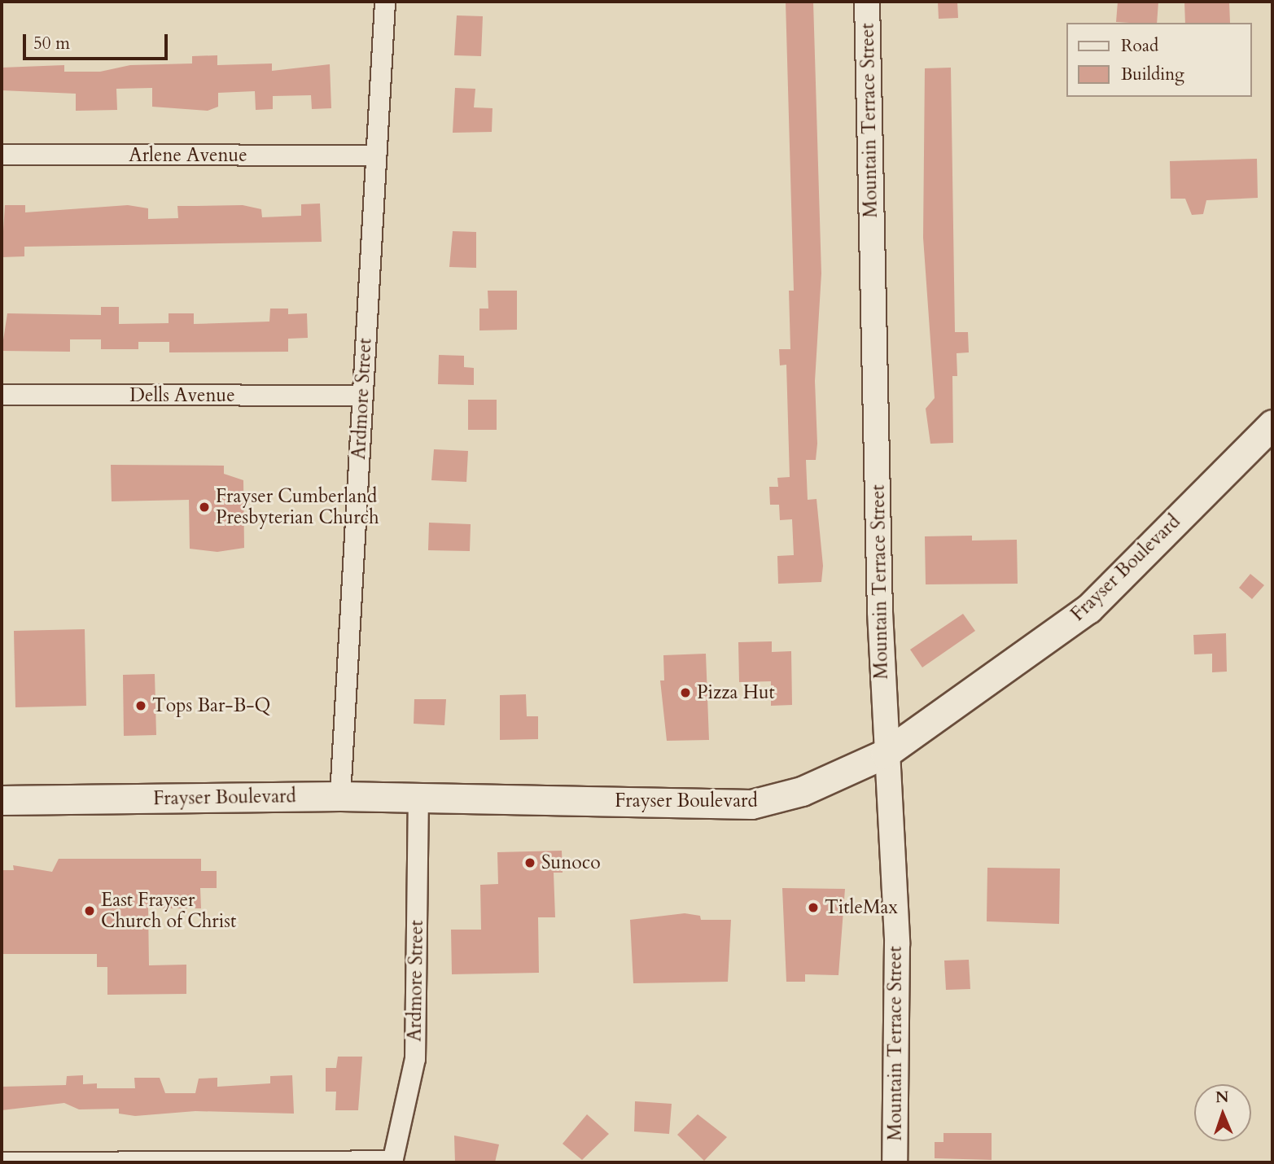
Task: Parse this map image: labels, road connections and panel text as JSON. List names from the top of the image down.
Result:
{
  "streets": {
    "main road": ["Frayser Boulevard"],
    "street": [
      "Mountain Terrace Street",
      "Arlene Avenue",
      "Dells Avenue",
      "Ardmore Street"
    ]
  },
  "crossings": [
    ["Mountain Terrace Street", "Frayser Boulevard"],
    ["Arlene Avenue", "Ardmore Street"],
    ["Dells Avenue", "Ardmore Street"],
    ["Ardmore Street", "Frayser Boulevard"]
  ],
  "places": [
    "Frayser Cumberland Presbyterian Church",
    "Pizza Hut",
    "Tops Bar-B-Q",
    "Sunoco",
    "TitleMax",
    "East Frayser Church of Christ"
  ],
  "legend": ["Road", "Building"],
  "scale_bar": "50 m",
  "north": "top"
}
